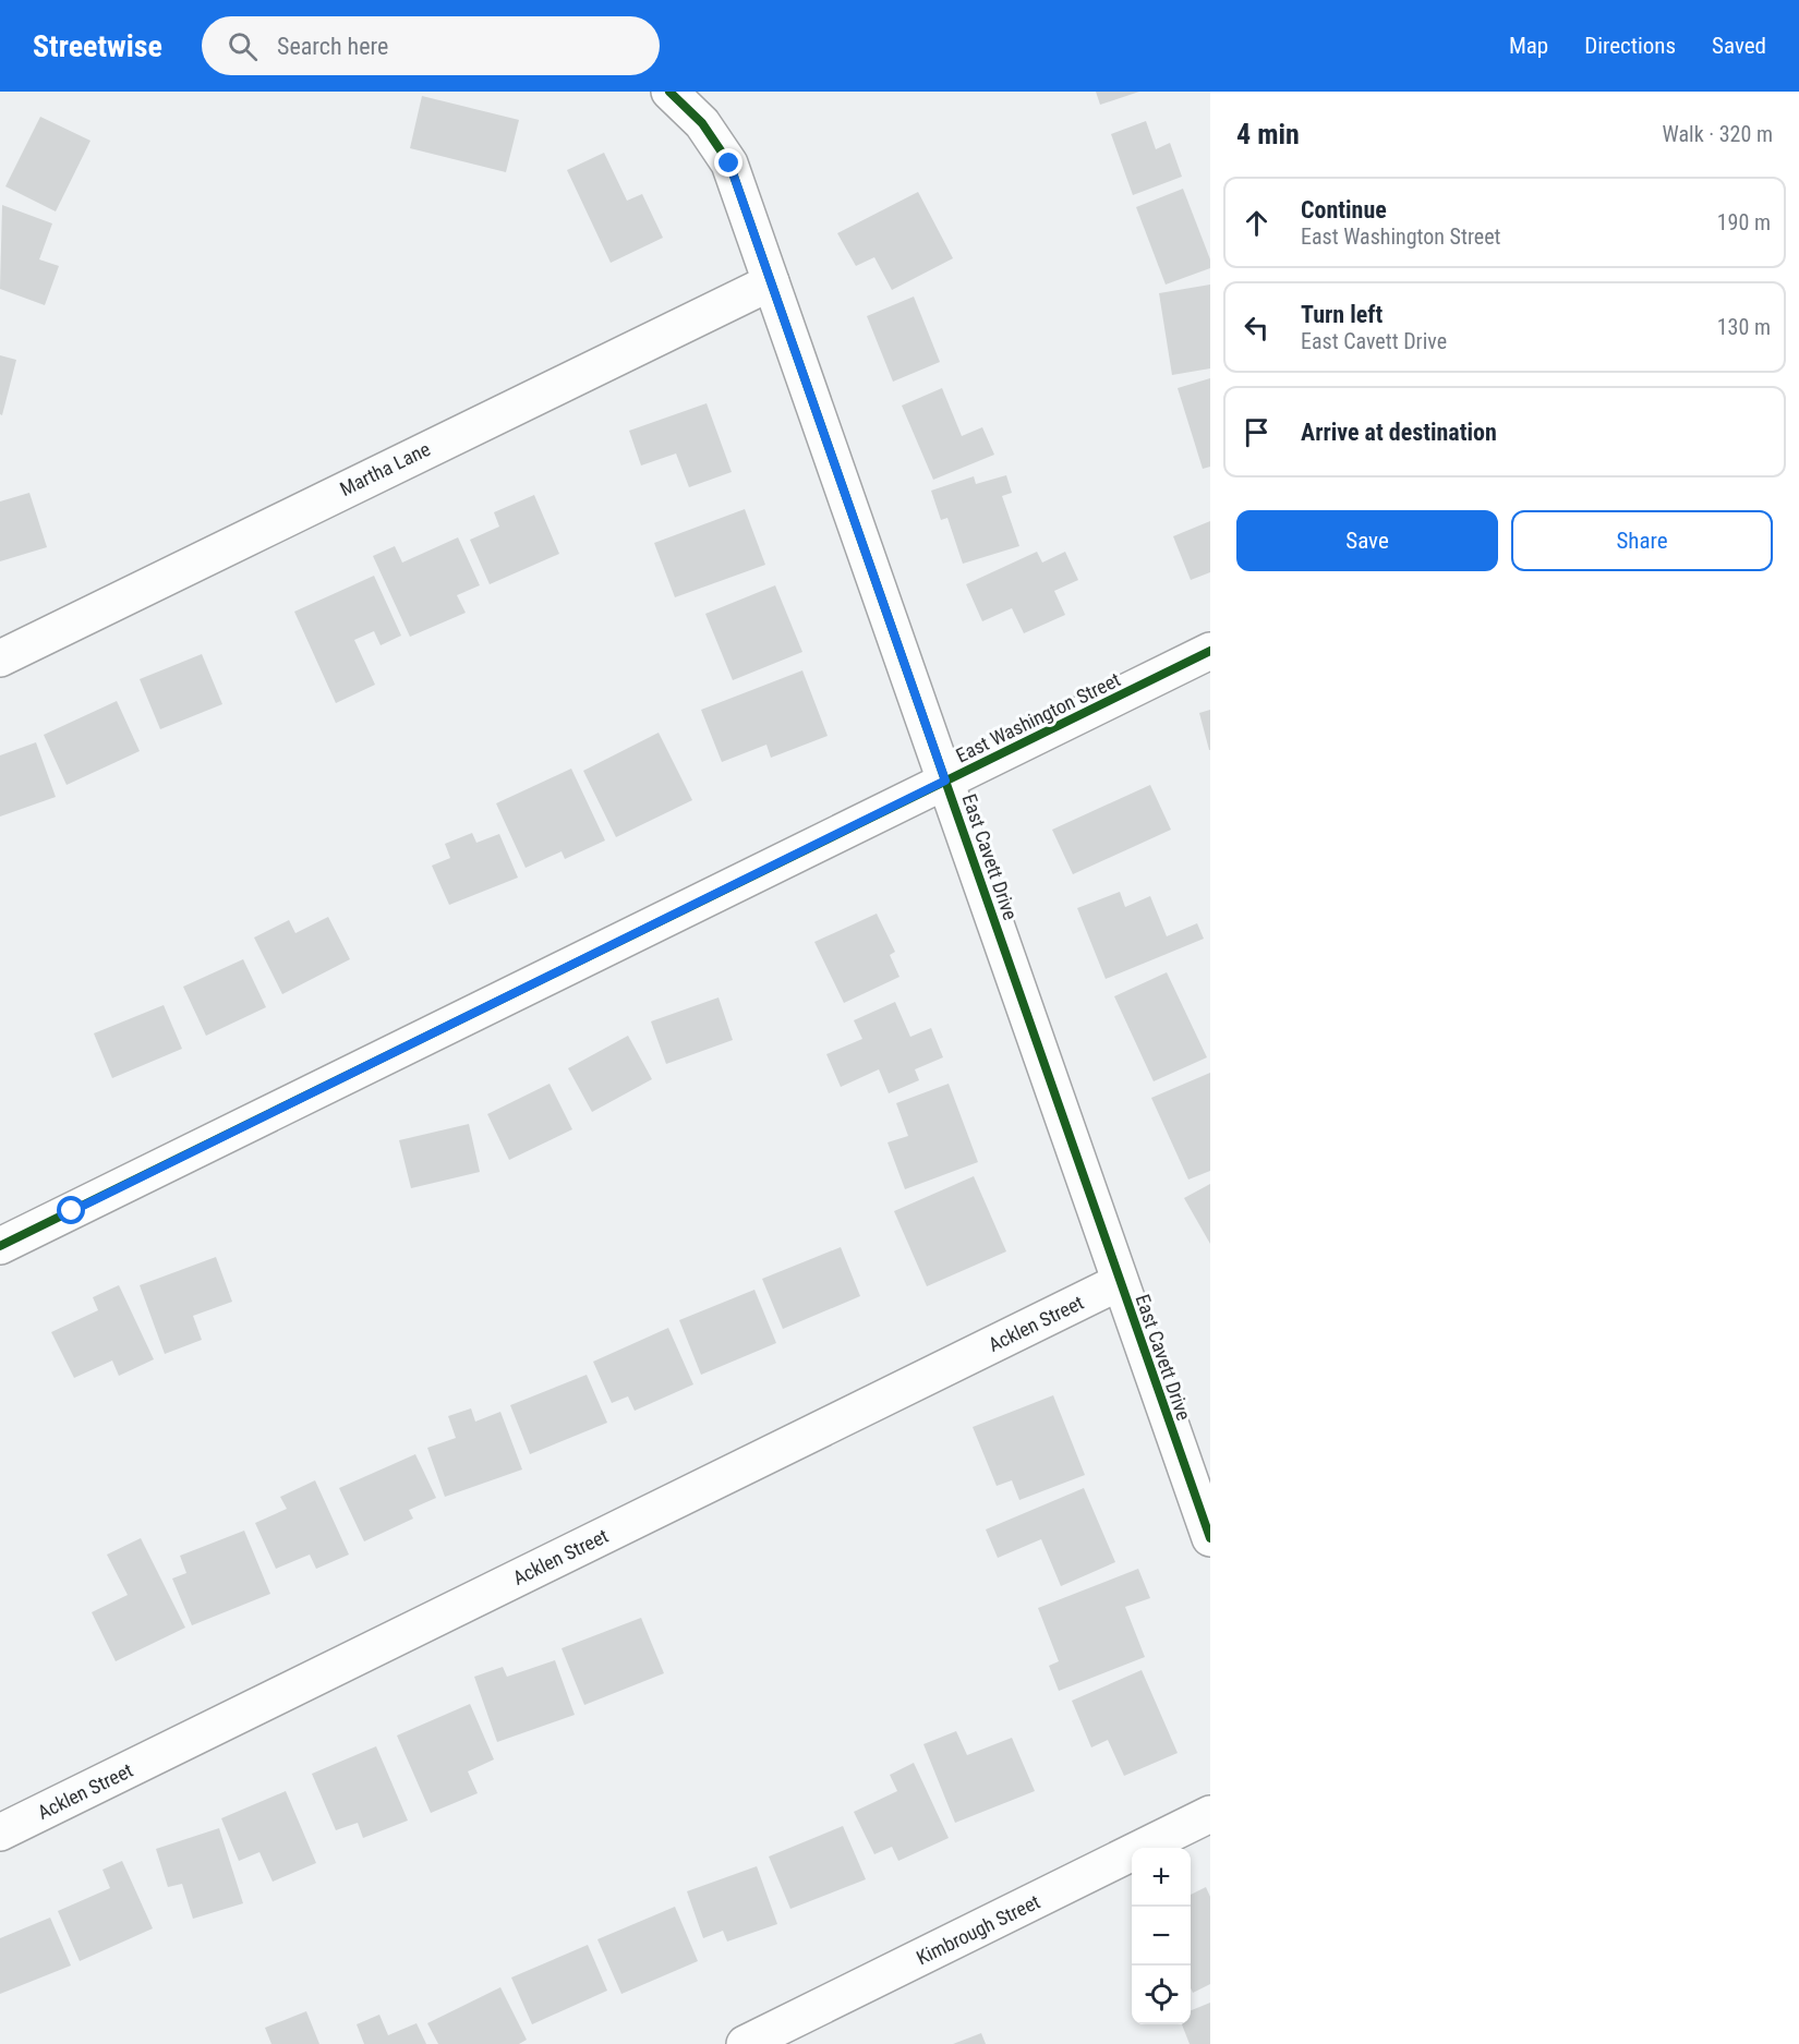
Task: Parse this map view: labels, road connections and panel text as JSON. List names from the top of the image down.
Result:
{
  "streets": {
    "street": [
      "Martha Lane",
      "East Washington Street",
      "East Cavett Drive",
      "Acklen Street",
      "Kimbrough Street"
    ]
  },
  "crossings": [
    ["Martha Lane", "East Cavett Drive"],
    ["East Washington Street", "East Cavett Drive"],
    ["East Cavett Drive", "Acklen Street"]
  ],
  "page": {
    "header": "Streetwise",
    "search": "Search here",
    "nav": ["Map", "Directions", "Saved"],
    "heading": ["4 min", "Walk · 320 m"],
    "list": [
      ["Continue", "East Washington Street", "190 m"],
      ["Turn left", "East Cavett Drive", "130 m"],
      "Arrive at destination"
    ],
    "buttons": ["Save", "Share"],
    "map_buttons": ["+", "−"]
  }
}
